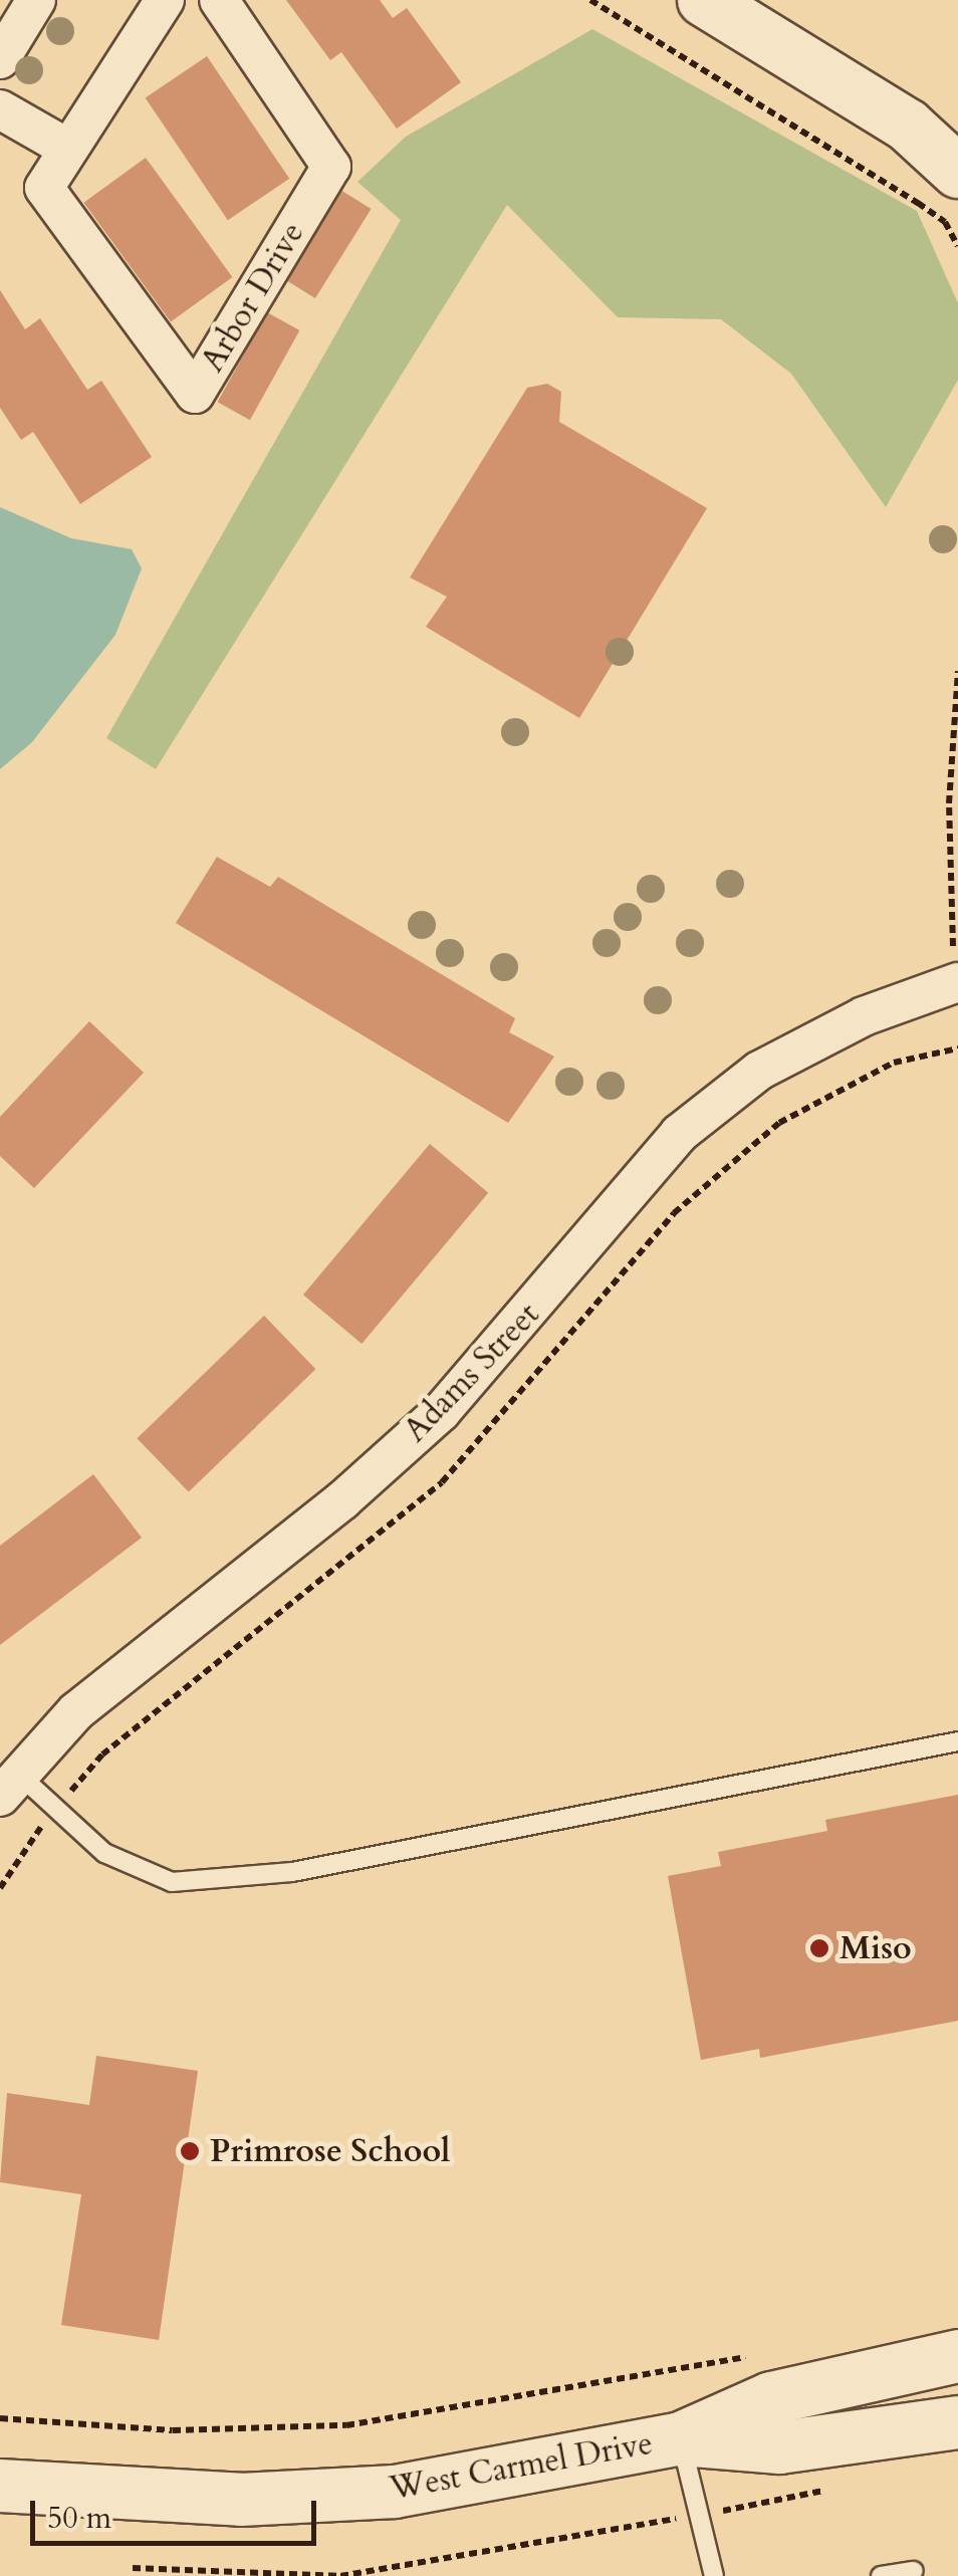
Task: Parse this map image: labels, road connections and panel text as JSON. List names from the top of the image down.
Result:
{
  "streets": {
    "street": ["Arbor Drive", "Adams Street", "West Carmel Drive"]
  },
  "places": ["Miso", "Primrose School"],
  "scale_bar": "50 m"
}
